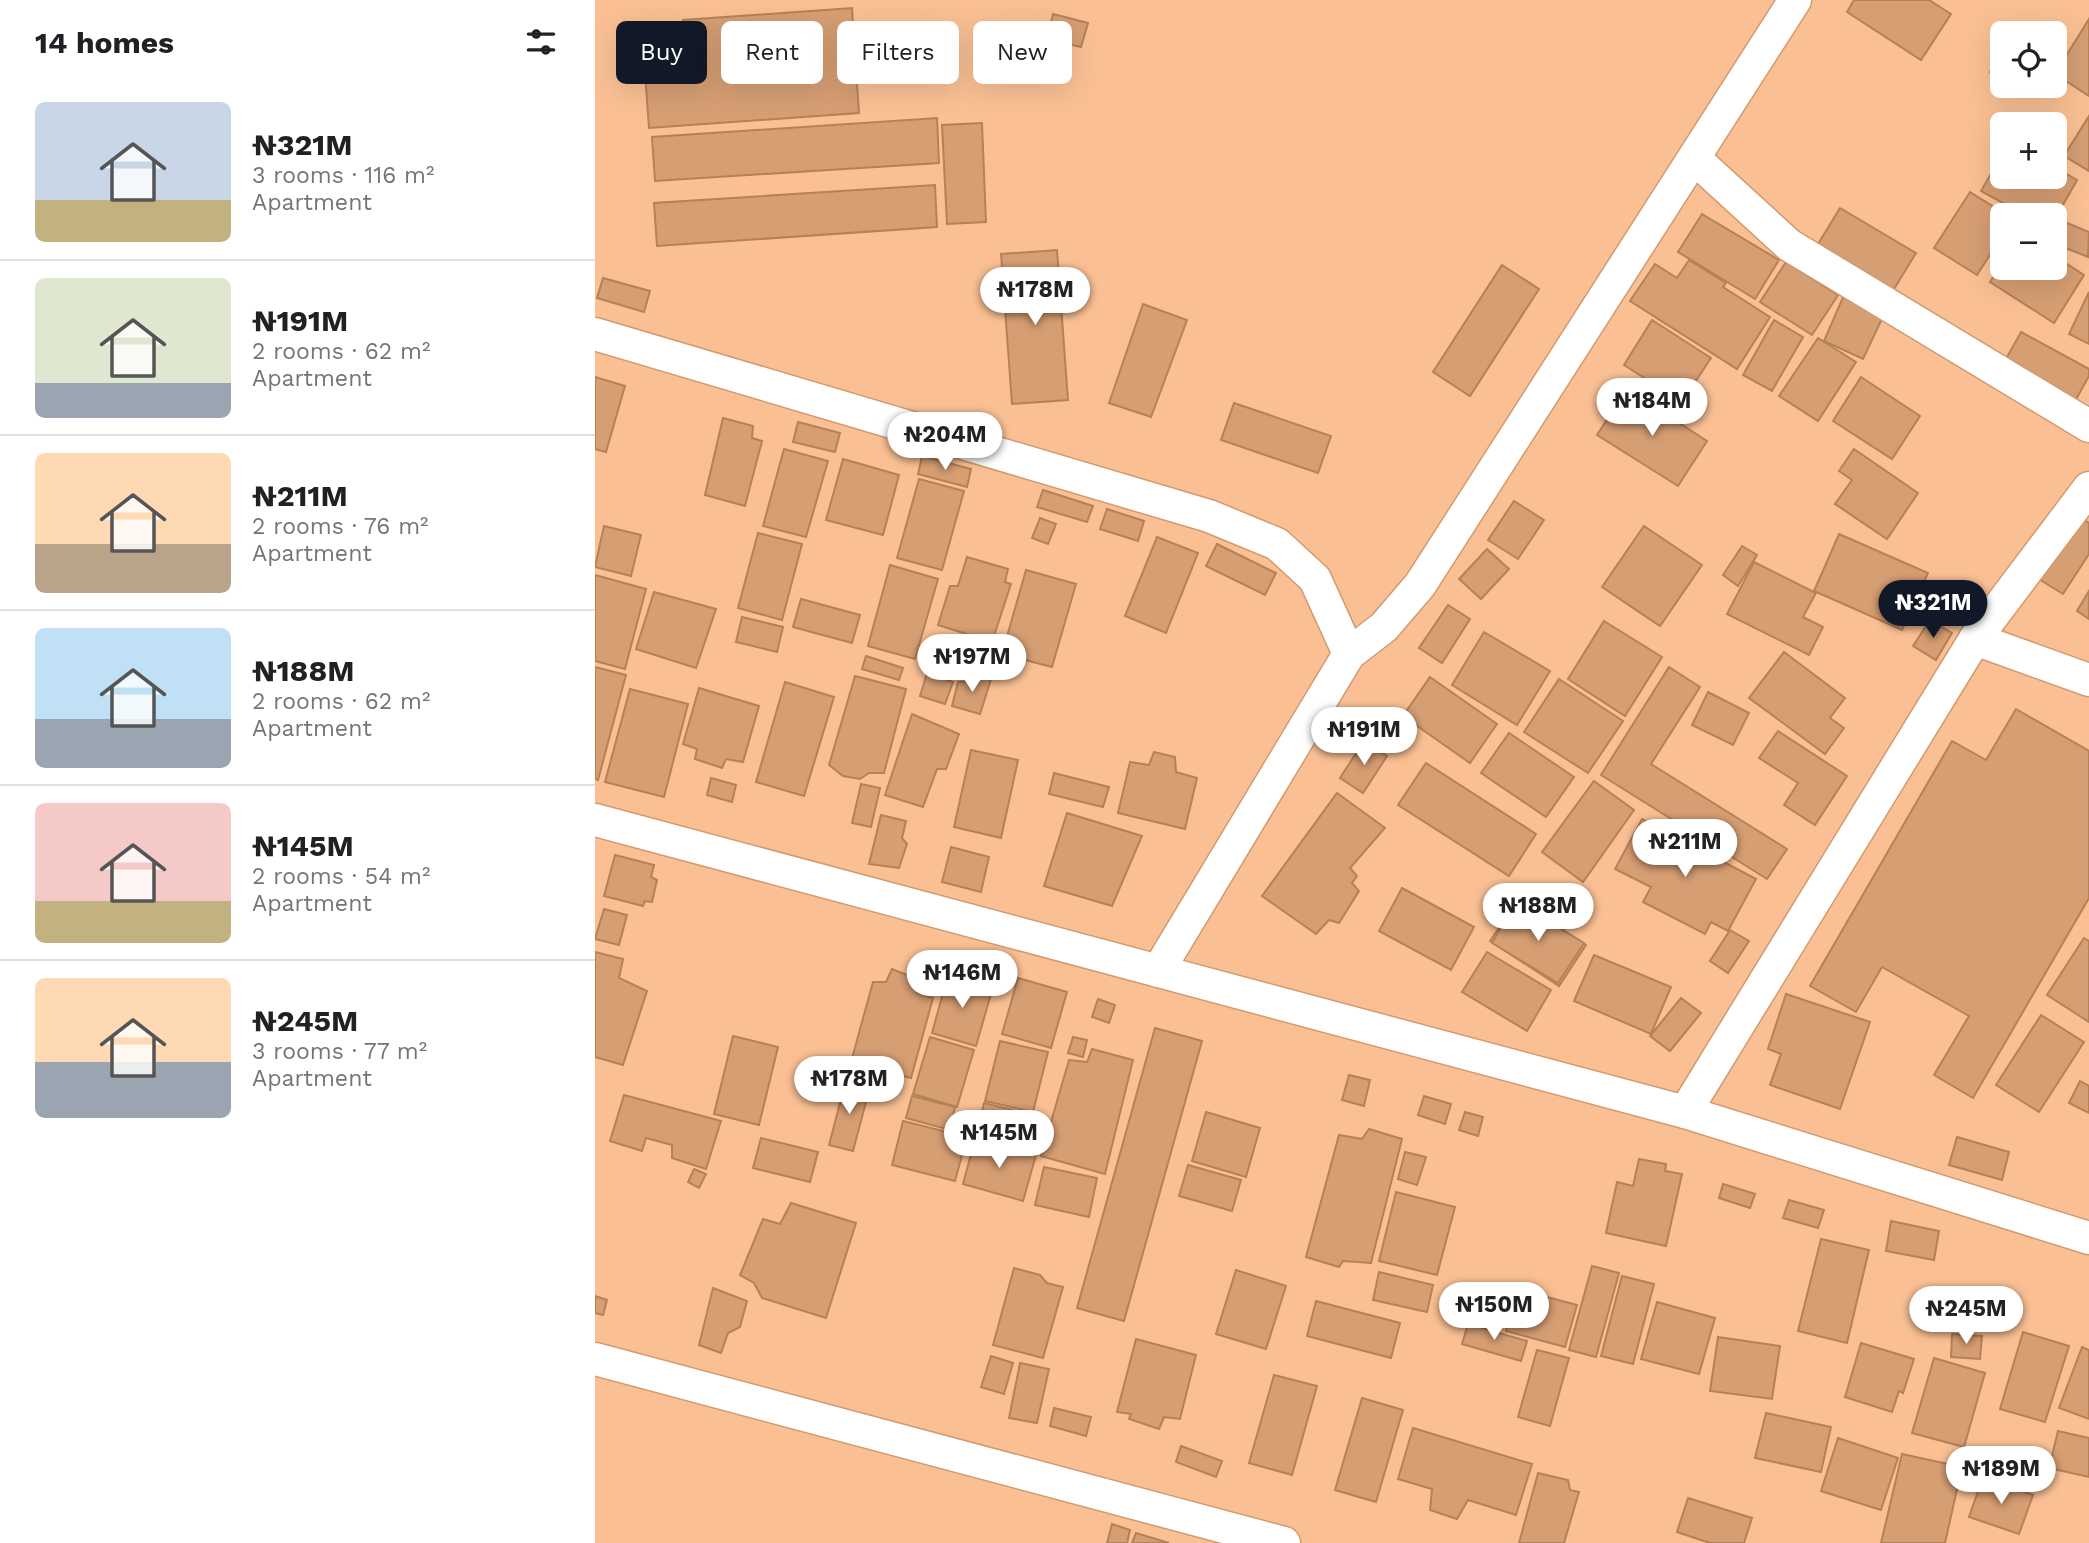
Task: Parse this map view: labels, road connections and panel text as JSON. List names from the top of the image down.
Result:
{
  "page": {
    "heading": "14 homes",
    "map_buttons": ["+", "−"],
    "chip": [
      "Buy",
      "Rent",
      "Filters",
      "New"
    ],
    "list": [
      {
        "name": "₦321M",
        "note": "3 rooms · 116 m² · Apartment"
      },
      {
        "name": "₦191M",
        "note": "2 rooms · 62 m² · Apartment"
      },
      {
        "name": "₦211M",
        "note": "2 rooms · 76 m² · Apartment"
      },
      {
        "name": "₦188M",
        "note": "2 rooms · 62 m² · Apartment"
      },
      {
        "name": "₦145M",
        "note": "2 rooms · 54 m² · Apartment"
      },
      {
        "name": "₦245M",
        "note": "3 rooms · 77 m² · Apartment"
      }
    ],
    "price": [
      "₦178M",
      "₦184M",
      "₦204M",
      "₦321M",
      "₦197M",
      "₦191M",
      "₦211M",
      "₦188M",
      "₦146M",
      "₦178M",
      "₦145M",
      "₦150M",
      "₦245M",
      "₦189M"
    ]
  }
}
